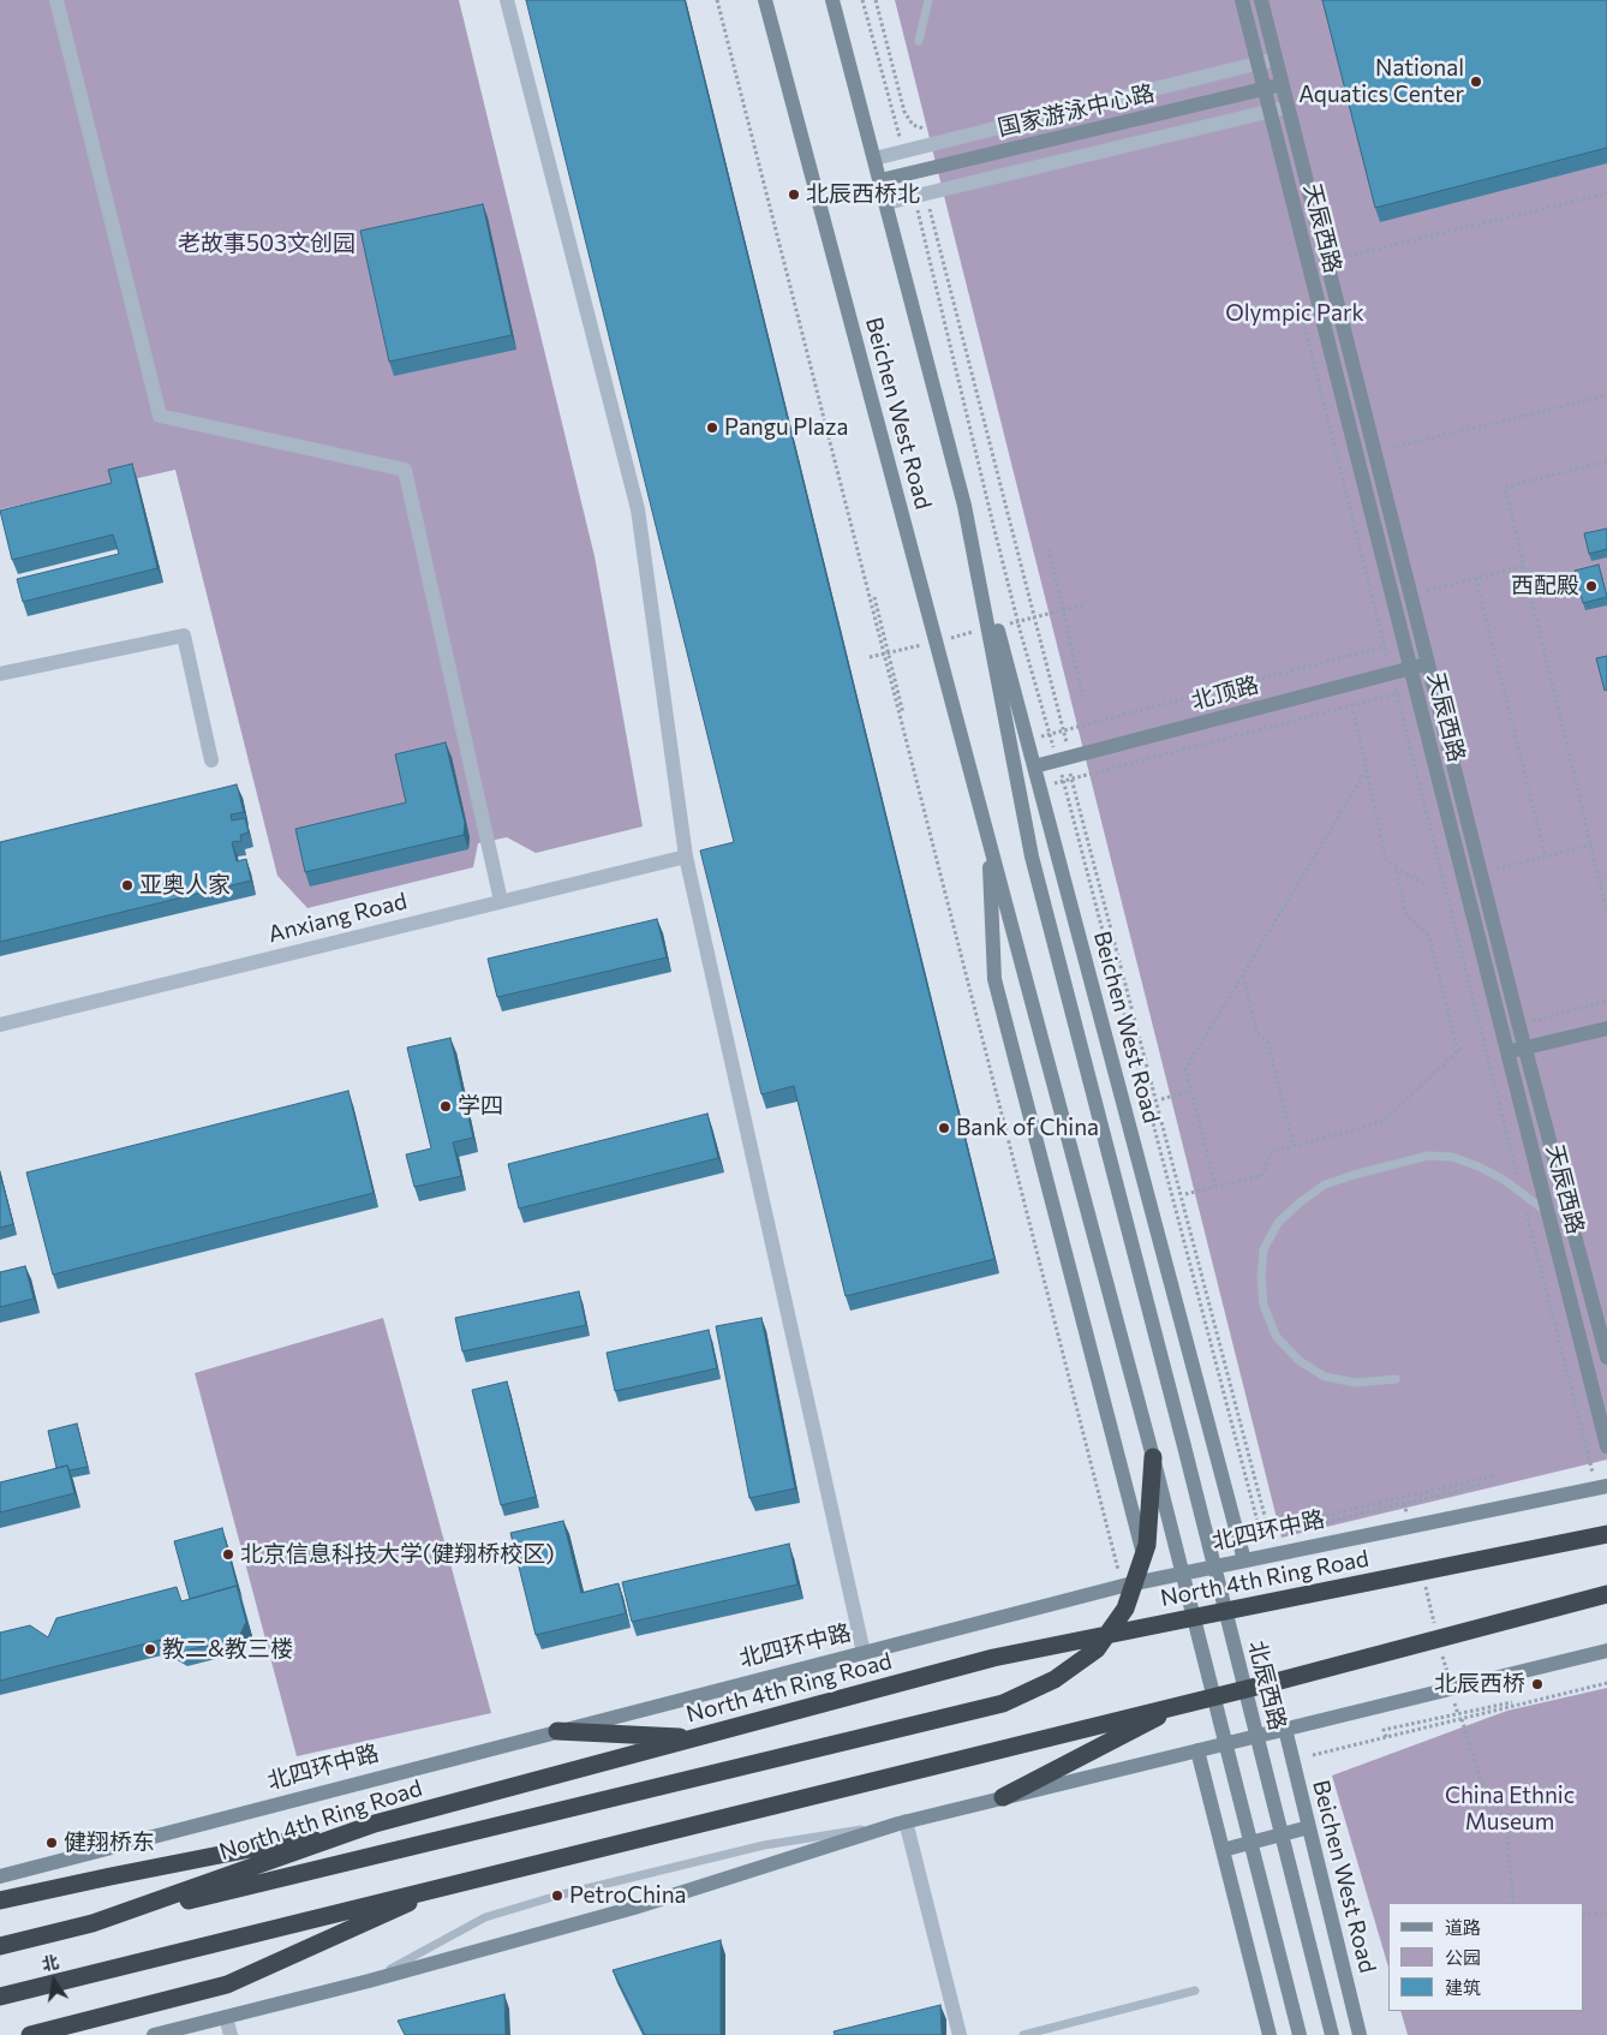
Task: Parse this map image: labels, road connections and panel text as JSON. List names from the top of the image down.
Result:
{
  "streets": {
    "highway": ["North 4th Ring Road"],
    "street": [
      "国家游泳中心路",
      "天辰西路",
      "Beichen West Road",
      "北顶路",
      "Anxiang Road",
      "北四环中路",
      "北辰西路"
    ]
  },
  "crossings": [
    ["国家游泳中心路", "天辰西路"],
    ["国家游泳中心路", "Beichen West Road"],
    ["天辰西路", "北顶路"],
    ["Beichen West Road", "北顶路"],
    ["Beichen West Road", "北四环中路"],
    ["Beichen West Road", "北辰西路"]
  ],
  "parks": ["老故事503文创园", "Olympic Park", "China Ethnic Museum"],
  "places": [
    "National Aquatics Center",
    "北辰西桥北",
    "Pangu Plaza",
    "西配殿",
    "亚奥人家",
    "学四",
    "Bank of China",
    "北京信息科技大学(健翔桥校区)",
    "教二&教三楼",
    "北辰西桥",
    "健翔桥东",
    "PetroChina"
  ],
  "legend": ["道路", "公园", "建筑"],
  "north": "top"
}
